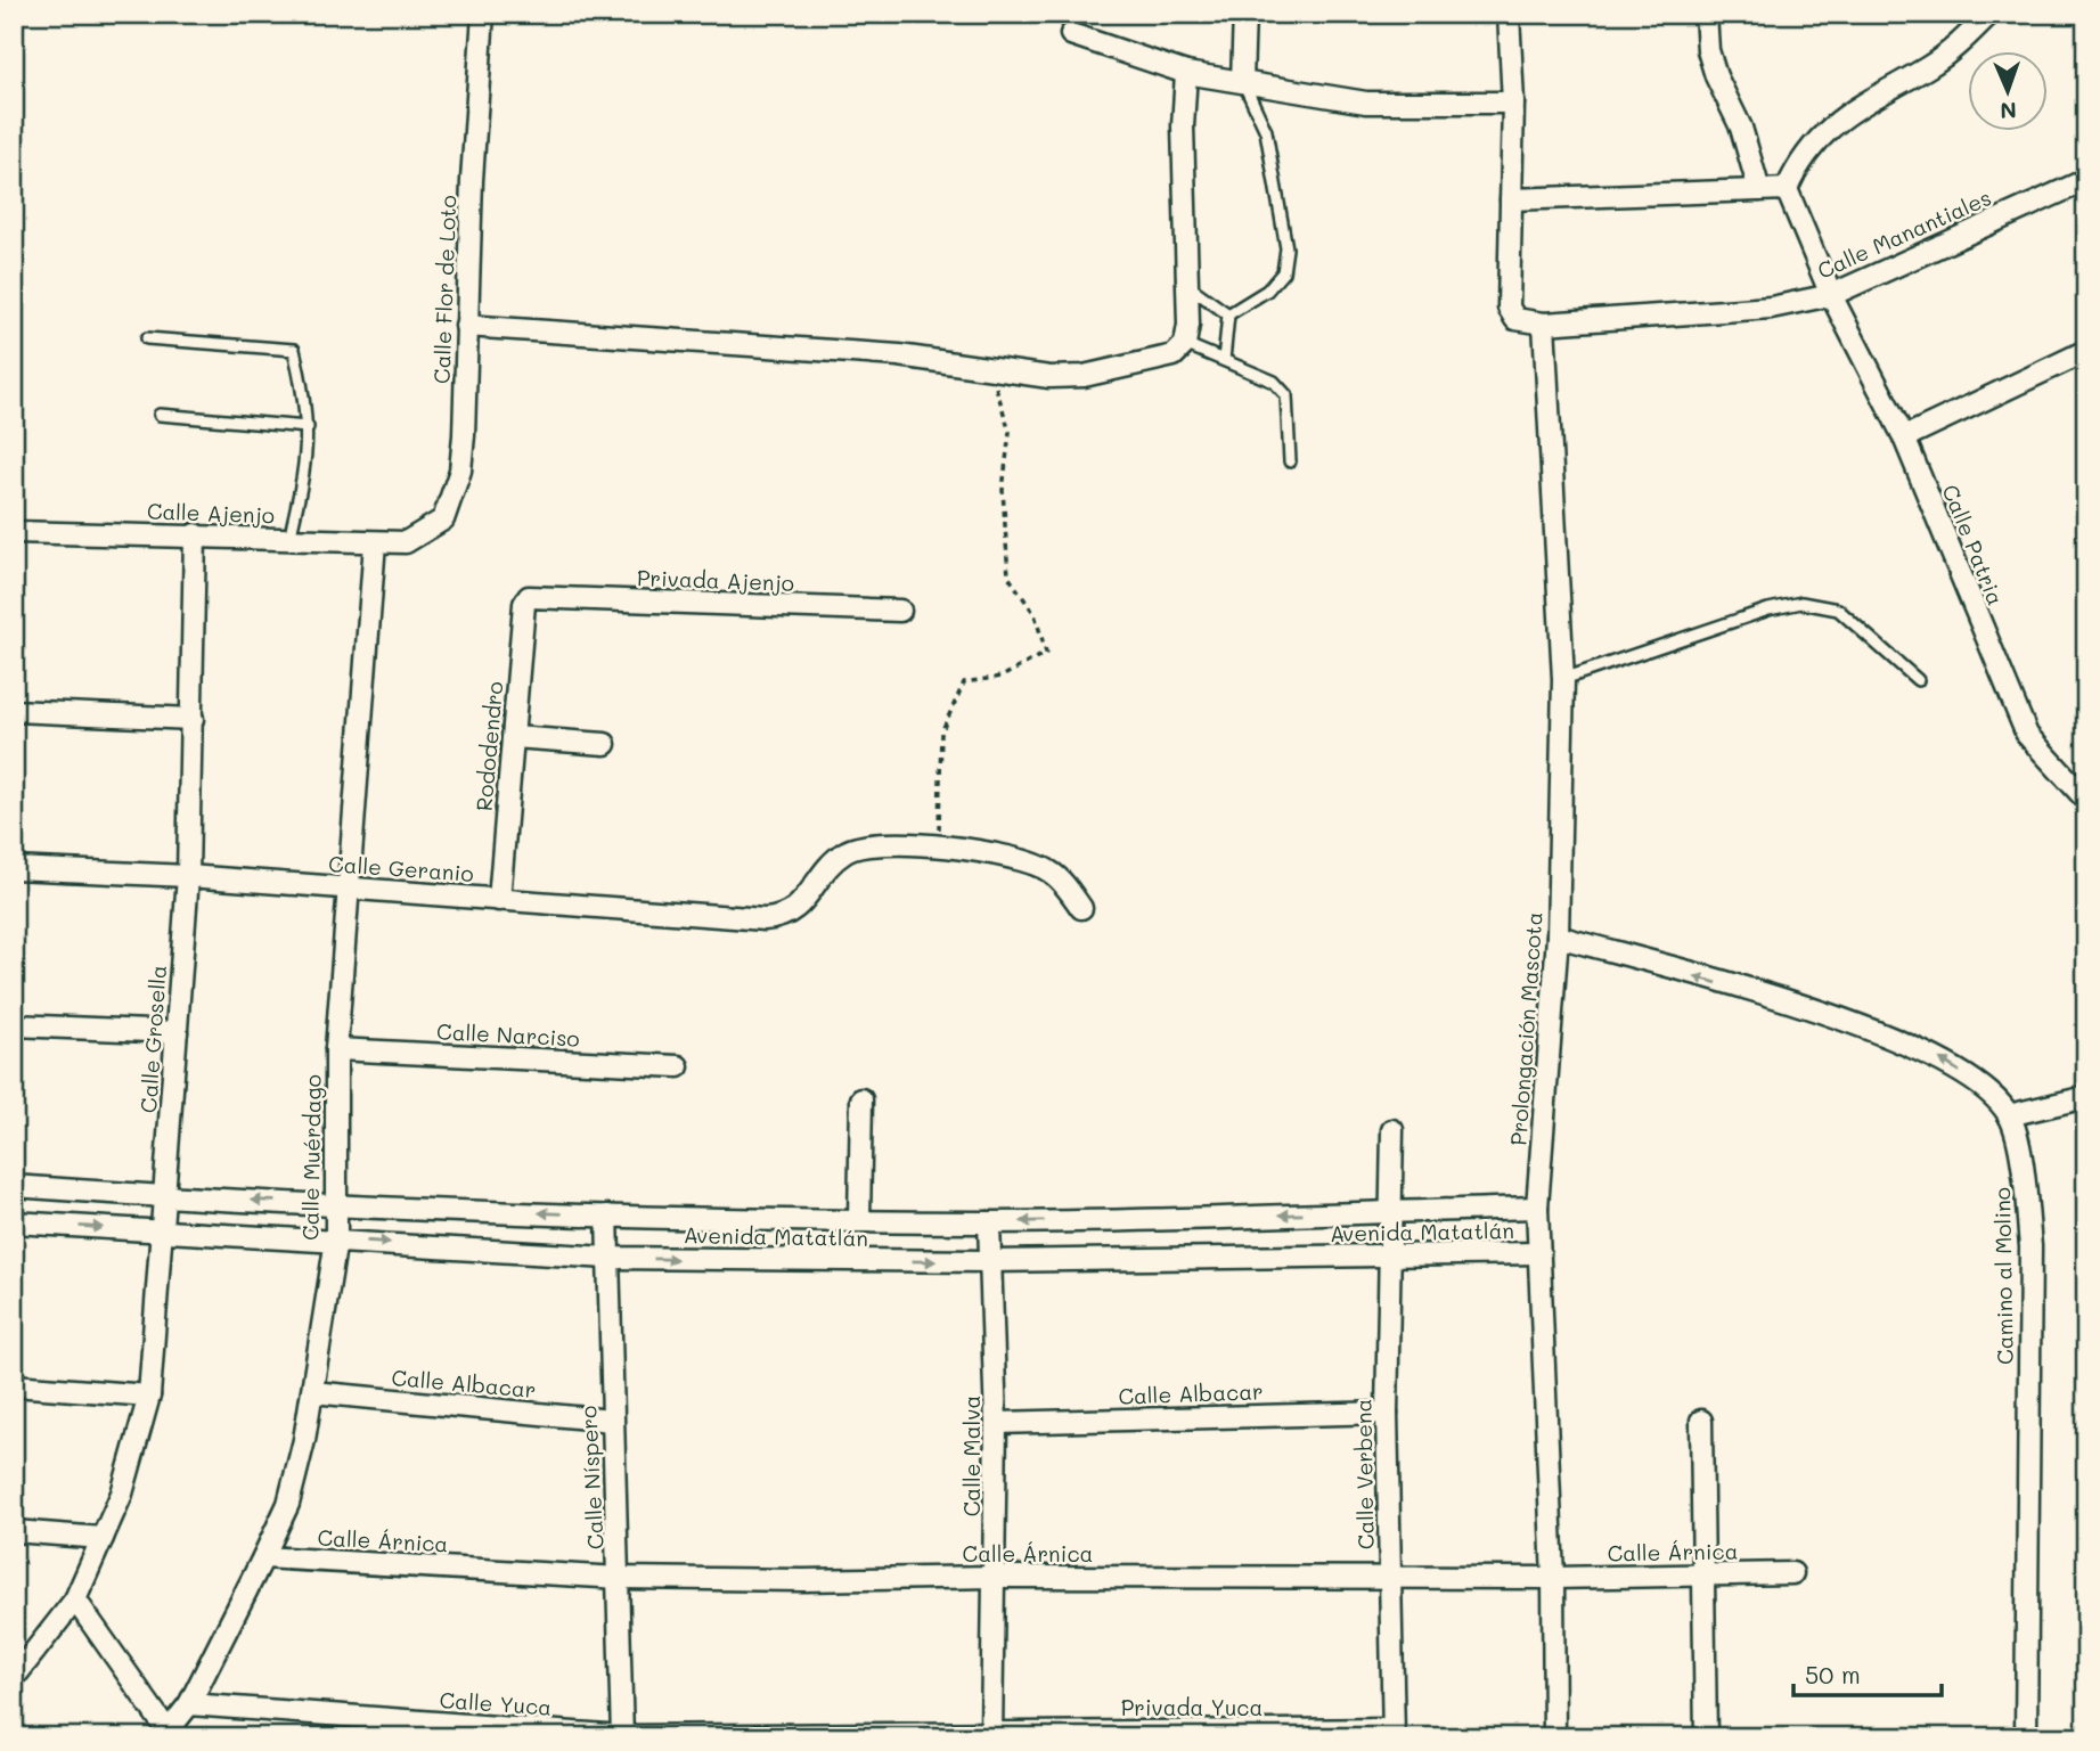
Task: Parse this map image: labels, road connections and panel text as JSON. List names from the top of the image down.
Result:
{
  "streets": {
    "street": [
      "Calle Manantiales",
      "Calle Flor de Loto",
      "Calle Ajenjo",
      "Calle Patria",
      "Privada Ajenjo",
      "Rododendro",
      "Calle Geranio",
      "Prolongación Mascota",
      "Calle Narciso",
      "Calle Grosella",
      "Calle Muérdago",
      "Avenida Matatlán",
      "Camino al Molino",
      "Calle Albacar",
      "Calle Malva",
      "Calle Verbena",
      "Calle Níspero",
      "Calle Árnica",
      "Calle Yuca",
      "Privada Yuca"
    ]
  },
  "crossings": [
    ["Calle Manantiales", "Calle Patria"],
    ["Calle Manantiales", "Prolongación Mascota"],
    ["Calle Flor de Loto", "Calle Ajenjo"],
    ["Calle Ajenjo", "Calle Grosella"],
    ["Calle Ajenjo", "Calle Muérdago"],
    ["Privada Ajenjo", "Rododendro"],
    ["Rododendro", "Calle Geranio"],
    ["Calle Geranio", "Calle Grosella"],
    ["Calle Geranio", "Calle Muérdago"],
    ["Prolongación Mascota", "Avenida Matatlán"],
    ["Prolongación Mascota", "Calle Árnica"],
    ["Calle Narciso", "Calle Muérdago"],
    ["Calle Grosella", "Avenida Matatlán"],
    ["Calle Muérdago", "Avenida Matatlán"],
    ["Calle Muérdago", "Calle Albacar"],
    ["Calle Muérdago", "Calle Árnica"],
    ["Calle Muérdago", "Calle Yuca"],
    ["Avenida Matatlán", "Calle Malva"],
    ["Avenida Matatlán", "Calle Verbena"],
    ["Avenida Matatlán", "Calle Níspero"],
    ["Calle Albacar", "Calle Malva"],
    ["Calle Albacar", "Calle Verbena"],
    ["Calle Albacar", "Calle Níspero"],
    ["Calle Malva", "Calle Árnica"],
    ["Calle Malva", "Calle Yuca"],
    ["Calle Malva", "Privada Yuca"],
    ["Calle Verbena", "Calle Árnica"],
    ["Calle Verbena", "Privada Yuca"],
    ["Calle Níspero", "Calle Árnica"],
    ["Calle Níspero", "Calle Yuca"],
    ["Calle Yuca", "Privada Yuca"]
  ],
  "scale_bar": "50 m",
  "north": "bottom"
}
